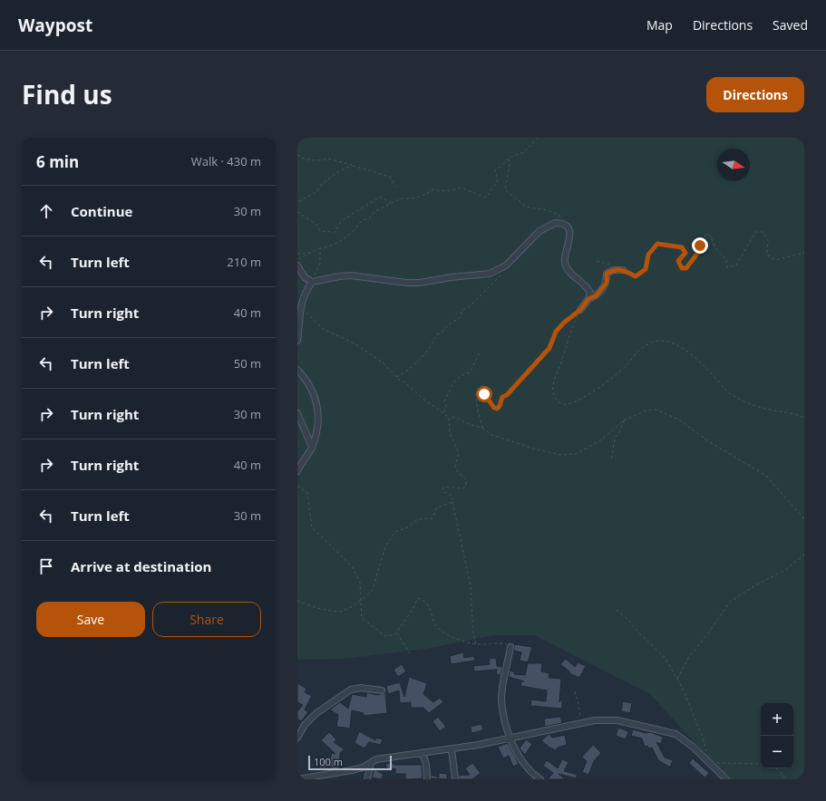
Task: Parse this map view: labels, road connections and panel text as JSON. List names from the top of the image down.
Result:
{
  "scale_bar": "100 m",
  "north": "right",
  "page": {
    "header": "Waypost",
    "nav": ["Map", "Directions", "Saved"],
    "title": "Find us",
    "buttons": [
      "Directions",
      ["Save", "Share"]
    ],
    "heading": ["6 min", "Walk · 430 m"],
    "list": [
      ["Continue", "30 m"],
      ["Turn left", "210 m"],
      ["Turn right", "40 m"],
      ["Turn left", "50 m"],
      ["Turn right", "30 m"],
      ["Turn right", "40 m"],
      ["Turn left", "30 m"],
      "Arrive at destination"
    ],
    "map_buttons": ["+", "−"],
    "scale": "100 m"
  }
}
